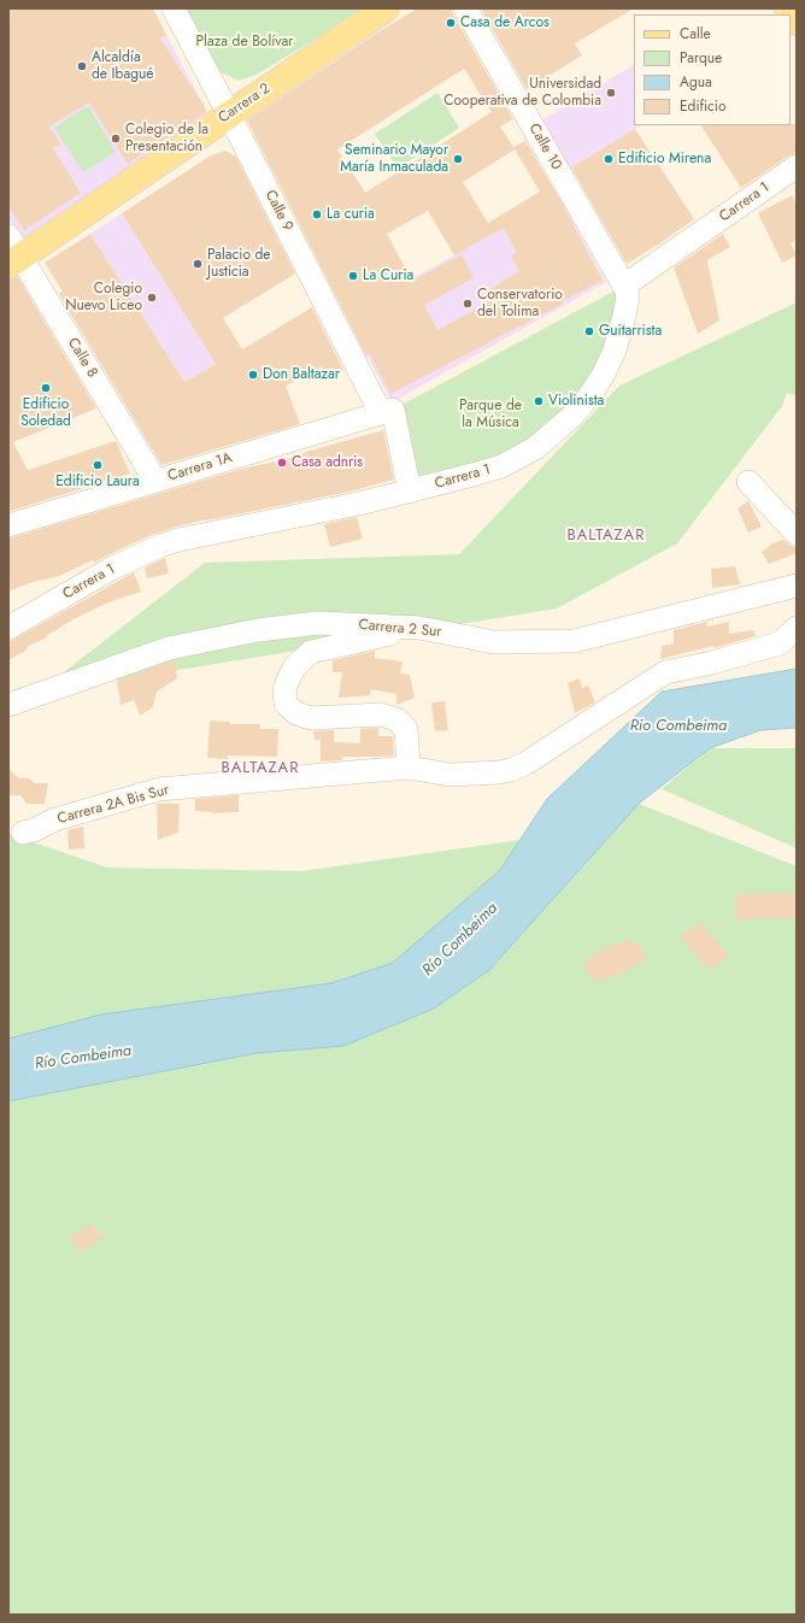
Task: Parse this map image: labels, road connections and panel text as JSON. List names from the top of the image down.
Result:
{
  "streets": {
    "main road": ["Carrera 2"],
    "street": [
      "Calle 10",
      "Carrera 1",
      "Calle 9",
      "Calle 8",
      "Carrera 1A",
      "Carrera 2 Sur",
      "Carrera 2A Bis Sur"
    ]
  },
  "crossings": [
    ["Carrera 2", "Calle 9"],
    ["Carrera 2", "Calle 8"],
    ["Calle 10", "Carrera 1"],
    ["Carrera 1", "Calle 9"],
    ["Calle 9", "Carrera 1A"],
    ["Calle 8", "Carrera 1A"]
  ],
  "districts": ["BALTAZAR", "BALTAZAR"],
  "water": ["Rio Combeima", "Río Combeima"],
  "parks": ["Plaza de Bolívar", "Parque de la Música"],
  "places": [
    "Casa de Arcos",
    "Alcaldía de Ibagué",
    "Universidad Cooperativa de Colombia",
    "Colegio de la Presentación",
    "Seminario Mayor María Inmaculada",
    "Edificio Mirena",
    "La curia",
    "Palacio de Justicia",
    "La Curia",
    "Colegio Nuevo Liceo",
    "Conservatorio del Tolima",
    "Guitarrista",
    "Don Baltazar",
    "Edificio Soledad",
    "Violinista",
    "Casa adnris",
    "Edificio Laura"
  ],
  "legend": [
    "Calle",
    "Parque",
    "Agua",
    "Edificio"
  ]
}
